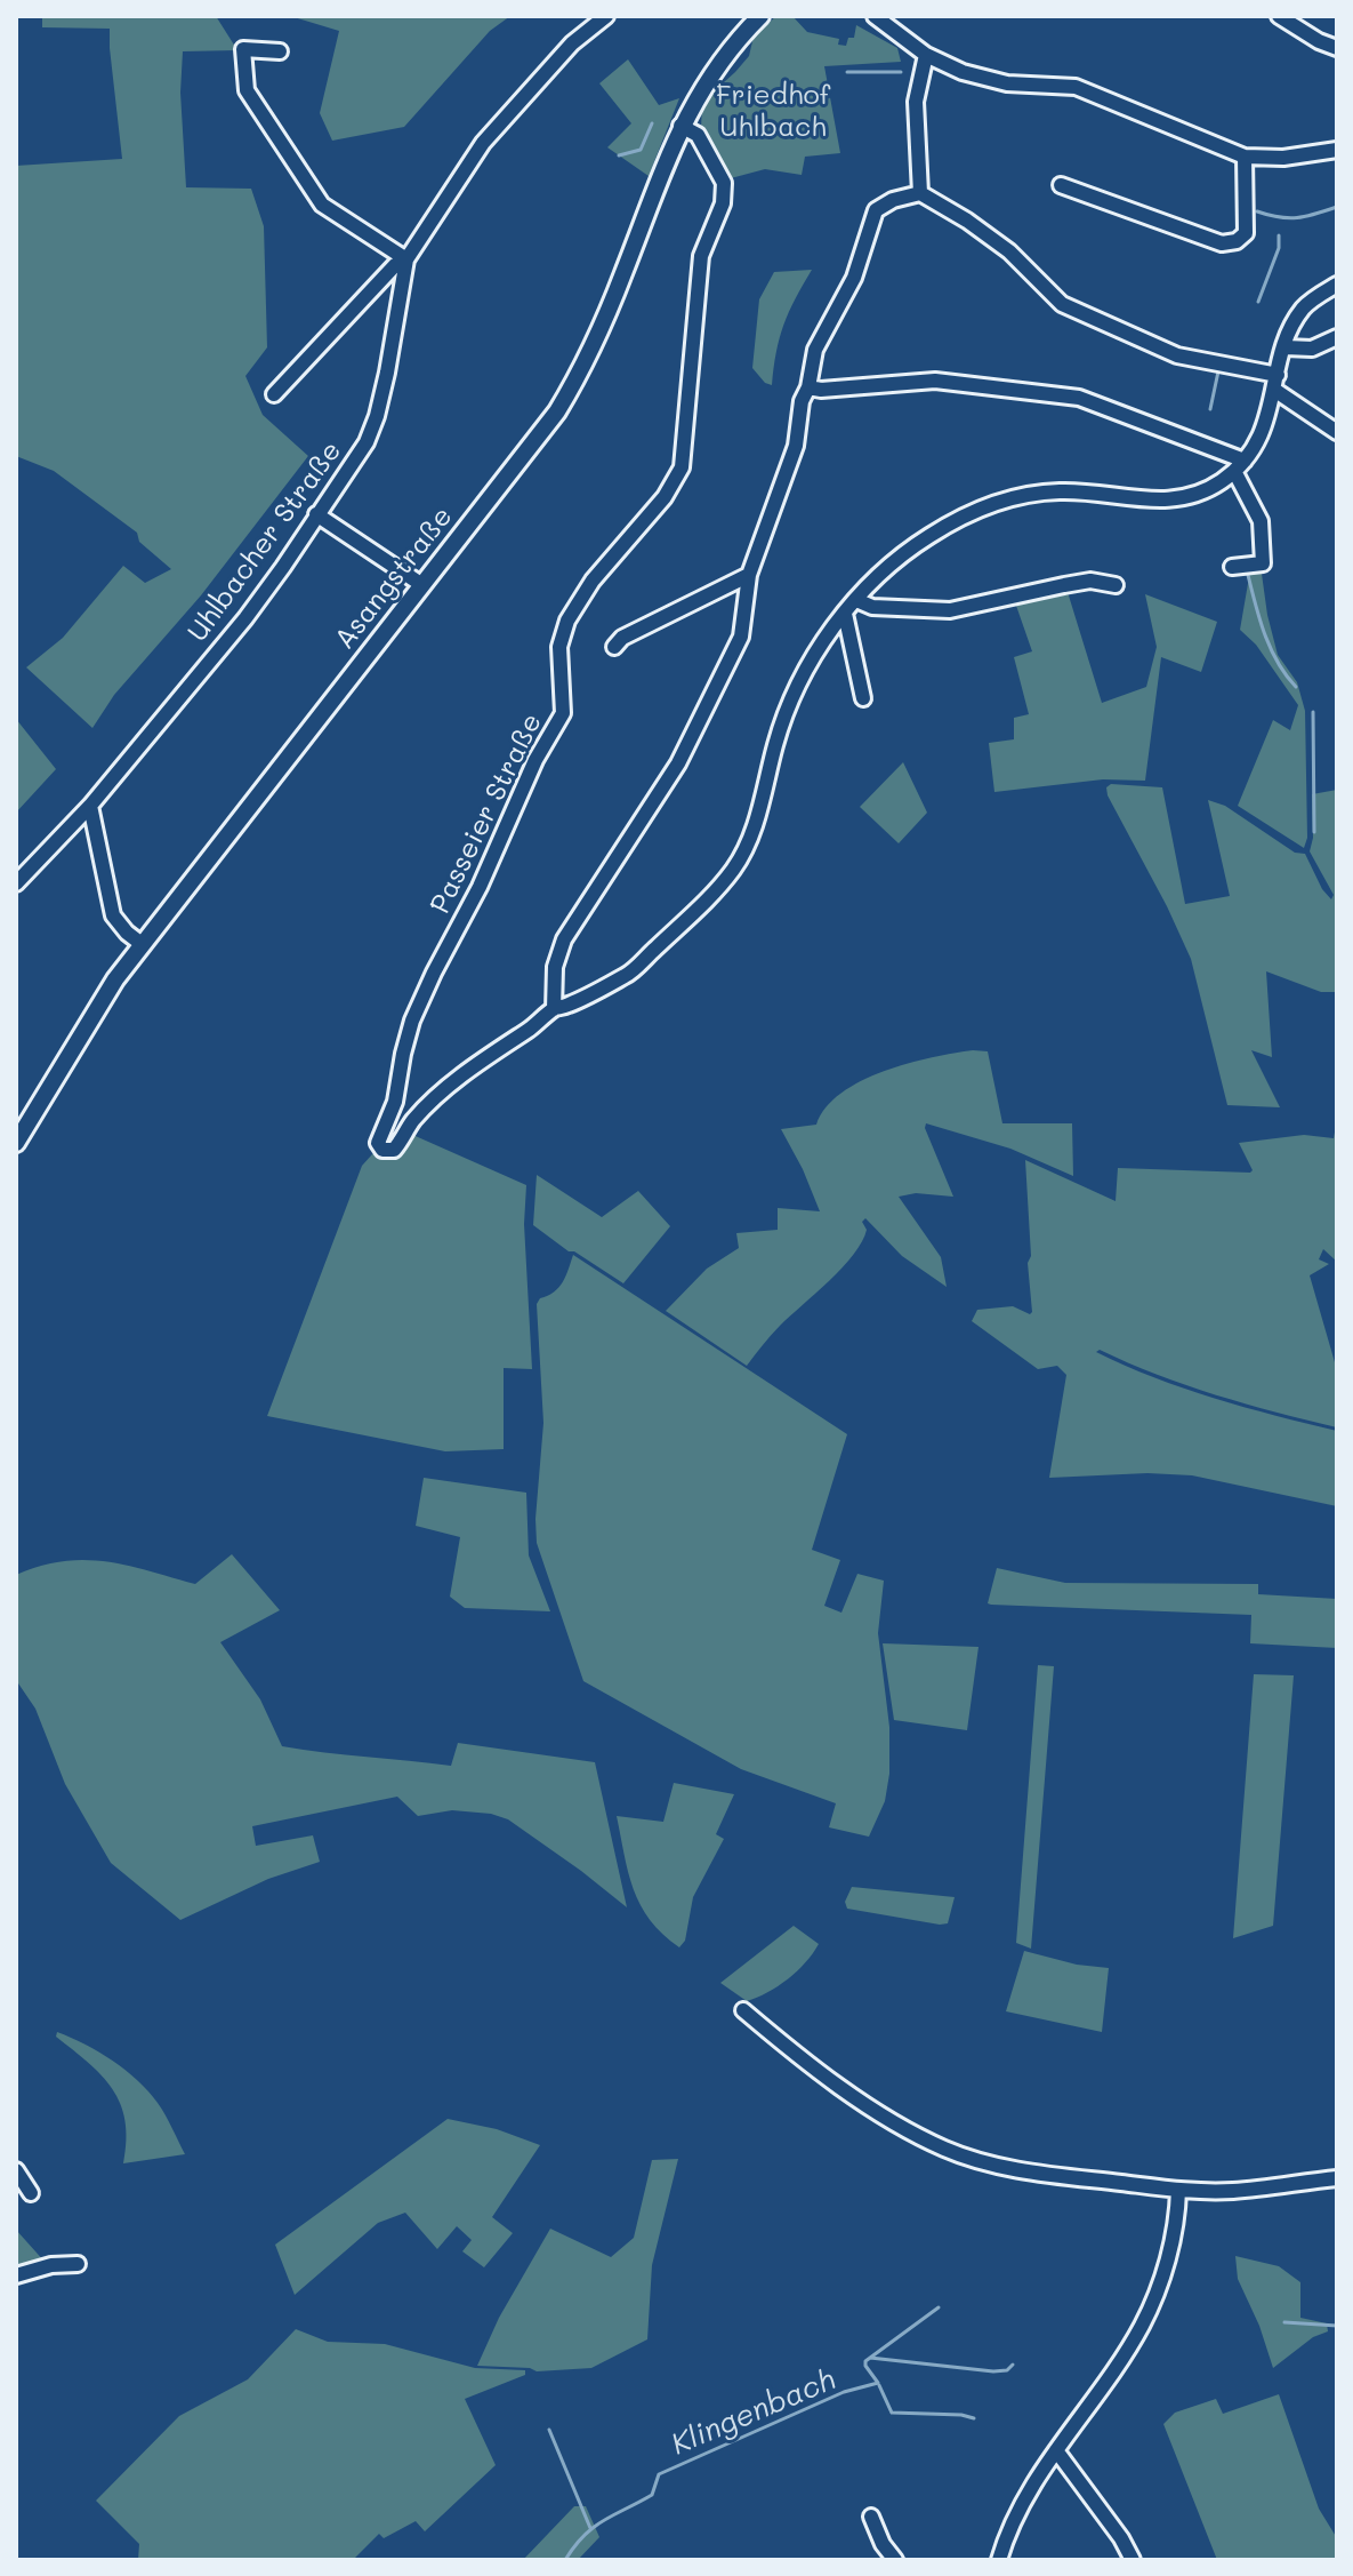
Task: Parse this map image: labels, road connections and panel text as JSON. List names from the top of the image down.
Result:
{
  "streets": {
    "street": ["Uhlbacher Straße", "Asangstraße", "Passeier Straße"]
  },
  "crossings": [
    ["Asangstraße", "Passeier Straße"]
  ],
  "water": ["Klingenbach"],
  "parks": ["Friedhof Uhlbach"]
}
